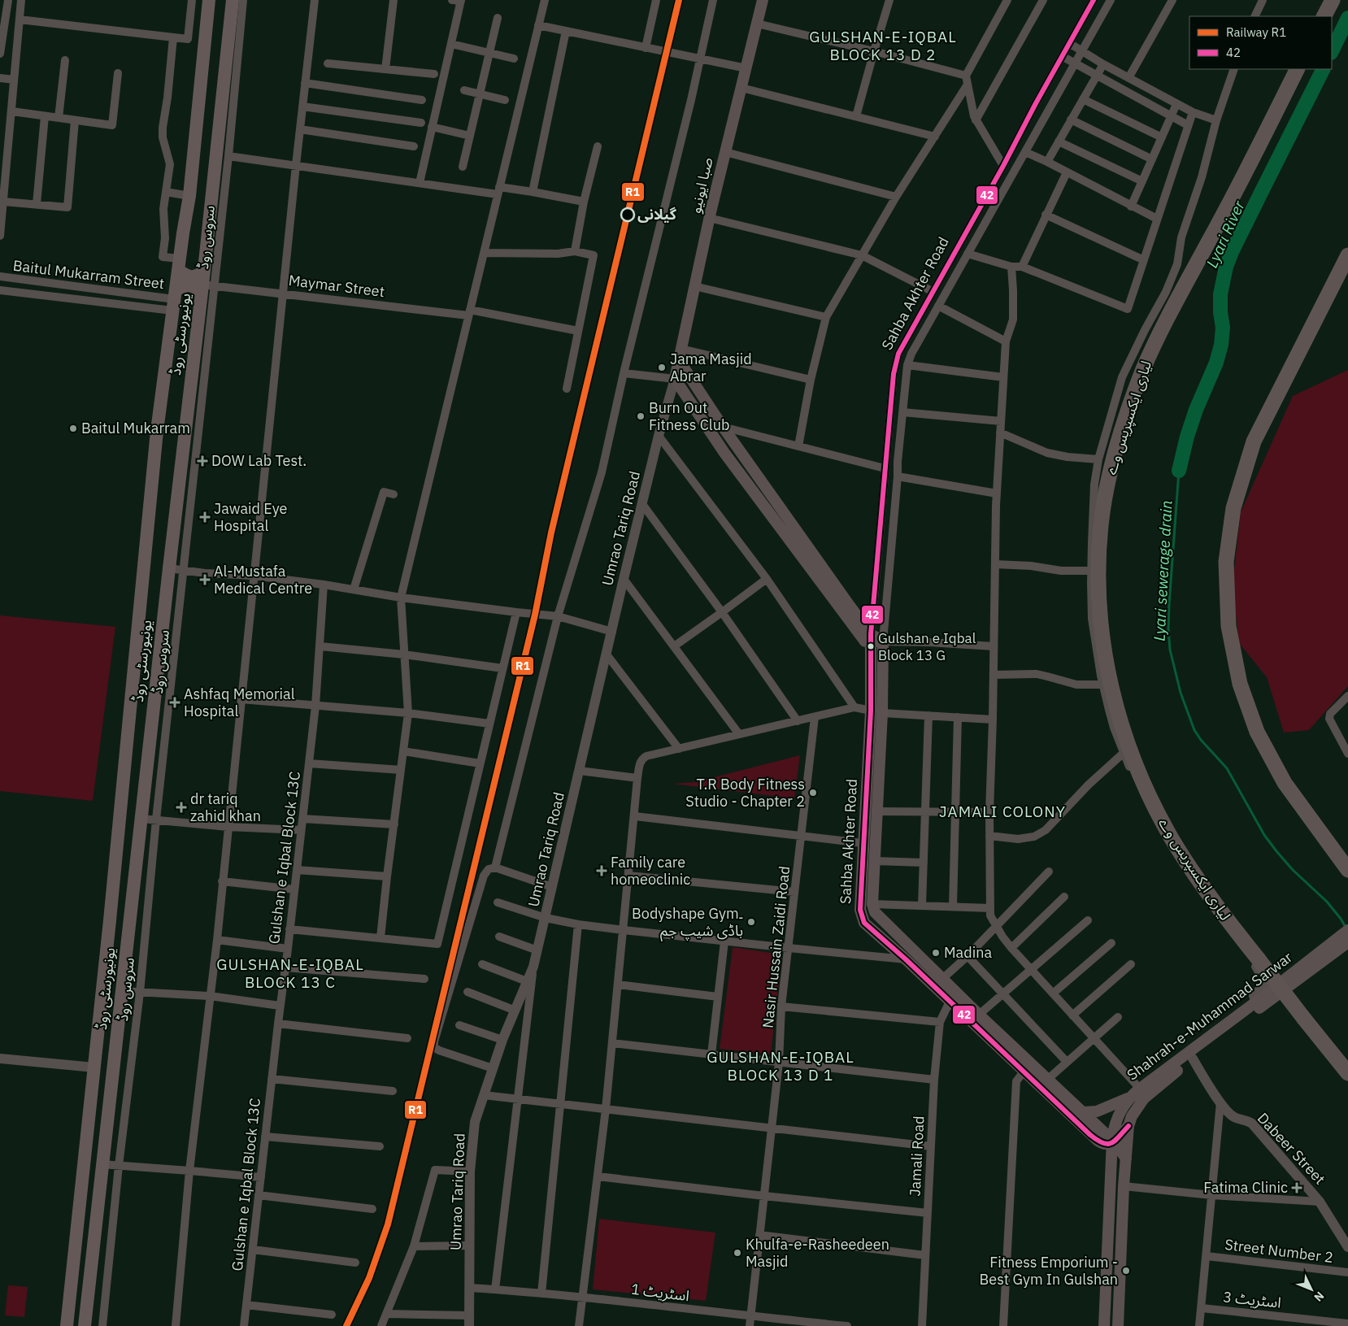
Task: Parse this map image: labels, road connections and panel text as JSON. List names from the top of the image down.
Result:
{
  "streets": {
    "highway": ["لیاری ایکسپریس وے"],
    "main road": [
      "صبا ایونیو",
      "Sahba Akhter Road",
      "یونیورسٹی روڈ",
      "Shahrah-e-Muhammad Sarwar"
    ],
    "street": [
      "سروس روڈ",
      "Baitul Mukarram Street",
      "Maymar Street",
      "Umrao Tariq Road",
      "Gulshan e Iqbal Block 13C",
      "Nasir Hussain Zaidi Road",
      "Dabeer Street",
      "Jamali Road",
      "Street Number 2",
      "اسٹریٹ 1",
      "اسٹریٹ 3"
    ]
  },
  "crossings": [
    ["صبا ایونیو", "Umrao Tariq Road"],
    ["سروس روڈ", "Maymar Street"],
    ["سروس روڈ", "یونیورسٹی روڈ"],
    ["Baitul Mukarram Street", "یونیورسٹی روڈ"],
    ["Maymar Street", "یونیورسٹی روڈ"],
    ["Sahba Akhter Road", "Shahrah-e-Muhammad Sarwar"],
    ["Sahba Akhter Road", "Jamali Road"],
    ["Umrao Tariq Road", "اسٹریٹ 1"],
    ["Nasir Hussain Zaidi Road", "اسٹریٹ 1"],
    ["Shahrah-e-Muhammad Sarwar", "Dabeer Street"]
  ],
  "districts": [
    "GULSHAN-E-IQBAL BLOCK 13 D 2",
    "JAMALI COLONY",
    "GULSHAN-E-IQBAL BLOCK 13 C",
    "GULSHAN-E-IQBAL BLOCK 13 D 1"
  ],
  "water": ["Lyari River", "Lyari sewerage drain"],
  "places": {
    "other": [
      "گیلانی",
      "Jama Masjid Abrar",
      "Burn Out Fitness Club",
      "Baitul Mukarram",
      "Gulshan e Iqbal Block 13 G",
      "T.R Body Fitness Studio - Chapter 2",
      "Bodyshape Gym۔ باڈی شیپ جم",
      "Madina",
      "Khulfa-e-Rasheedeen Masjid",
      "Fitness Emporium - Best Gym In Gulshan"
    ],
    "health": [
      "DOW Lab Test.",
      "Jawaid Eye Hospital",
      "Al-Mustafa Medical Centre",
      "Ashfaq Memorial Hospital",
      "dr tariq zahid khan",
      "Family care homeoclinic",
      "Fatima Clinic"
    ]
  },
  "lines": ["rail line R1", "transit line 42"],
  "legend": ["Railway R1", "42"],
  "north": "bottom right"
}
